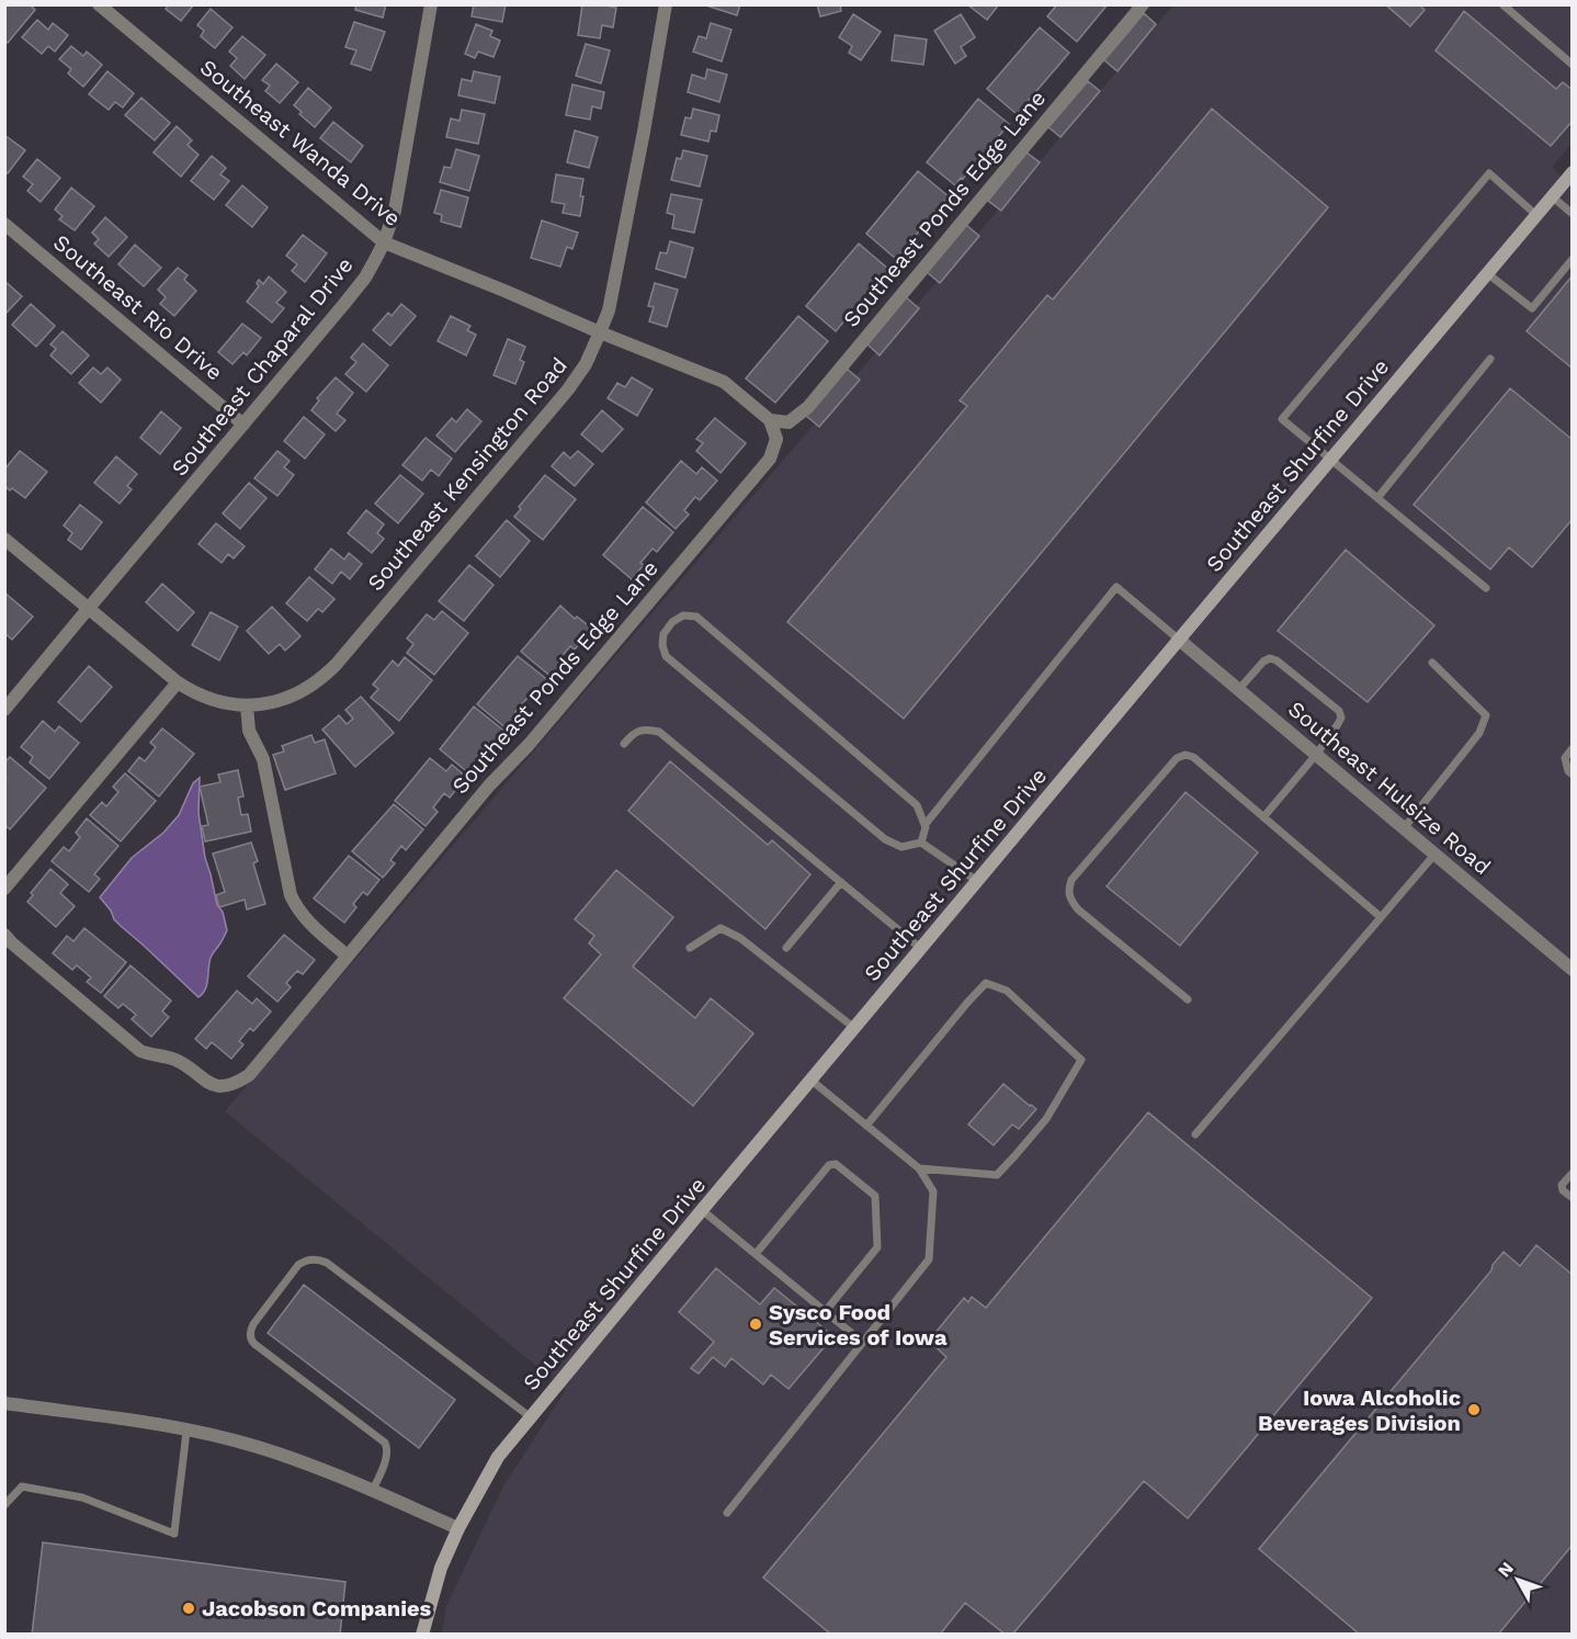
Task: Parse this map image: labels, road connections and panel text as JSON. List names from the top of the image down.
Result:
{
  "streets": {
    "street": [
      "Southeast Wanda Drive",
      "Southeast Ponds Edge Lane",
      "Southeast Rio Drive",
      "Southeast Chaparal Drive",
      "Southeast Shurfine Drive",
      "Southeast Kensington Road",
      "Southeast Hulsize Road"
    ]
  },
  "crossings": [
    ["Southeast Wanda Drive", "Southeast Chaparal Drive"],
    ["Southeast Wanda Drive", "Southeast Kensington Road"],
    ["Southeast Rio Drive", "Southeast Chaparal Drive"],
    ["Southeast Chaparal Drive", "Southeast Kensington Road"],
    ["Southeast Shurfine Drive", "Southeast Hulsize Road"]
  ],
  "places": ["Sysco Food Services of Iowa", "Iowa Alcoholic Beverages Division", "Jacobson Companies"],
  "north": "top left"
}
